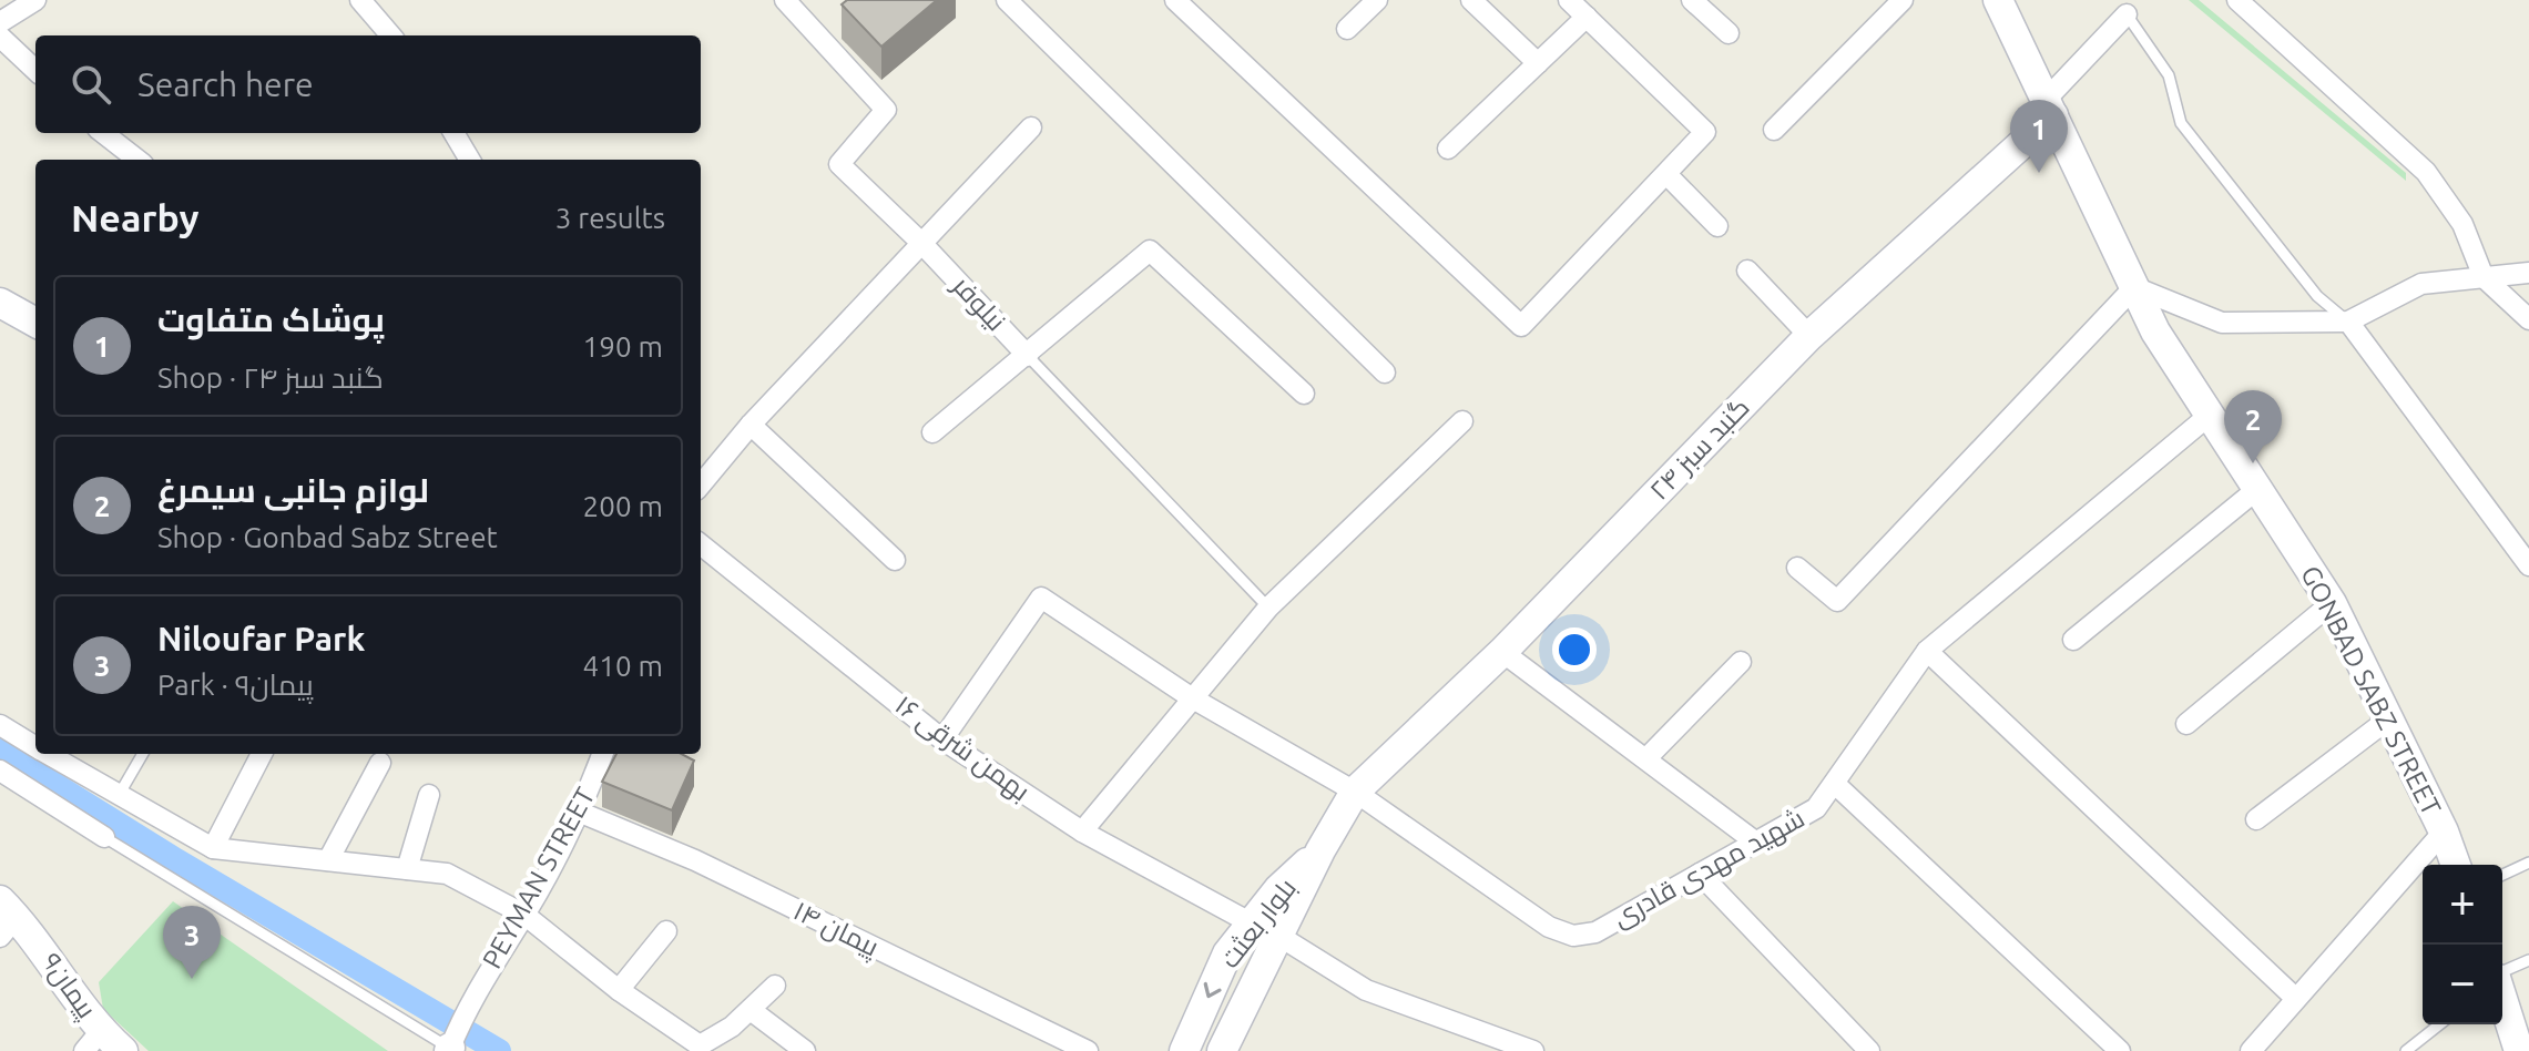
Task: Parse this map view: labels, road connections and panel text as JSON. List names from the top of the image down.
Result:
{
  "streets": {
    "street": [
      "نیلوفر",
      "گنبد سبز ۲۴",
      "GONBAD SABZ STREET",
      "بهمن شرقی ۱۶",
      "شهید مهدی قادری",
      "PEYMAN STREET",
      "بلوار بعثت",
      "پیمان ۱۴",
      "پیمان۹"
    ]
  },
  "crossings": [
    ["گنبد سبز ۲۴", "GONBAD SABZ STREET"],
    ["گنبد سبز ۲۴", "شهید مهدی قادری"],
    ["گنبد سبز ۲۴", "بلوار بعثت"],
    ["GONBAD SABZ STREET", "شهید مهدی قادری"],
    ["بهمن شرقی ۱۶", "شهید مهدی قادری"],
    ["بهمن شرقی ۱۶", "بلوار بعثت"],
    ["شهید مهدی قادری", "بلوار بعثت"],
    ["PEYMAN STREET", "پیمان ۱۴"]
  ],
  "page": {
    "search": "Search here",
    "pins": ["1", "2", "3"],
    "heading": ["Nearby", "3 results"],
    "list": [
      {
        "mark": "1",
        "name": "پوشاک متفاوت",
        "note": "Shop · گنبد سبز ۲۴",
        "value": "190 m"
      },
      {
        "mark": "2",
        "name": "لوازم جانبی سیمرغ",
        "note": "Shop · Gonbad Sabz Street",
        "value": "200 m"
      },
      {
        "mark": "3",
        "name": "Niloufar Park",
        "note": "Park · پیمان۹",
        "value": "410 m"
      }
    ],
    "map_buttons": ["+", "−"]
  }
}
